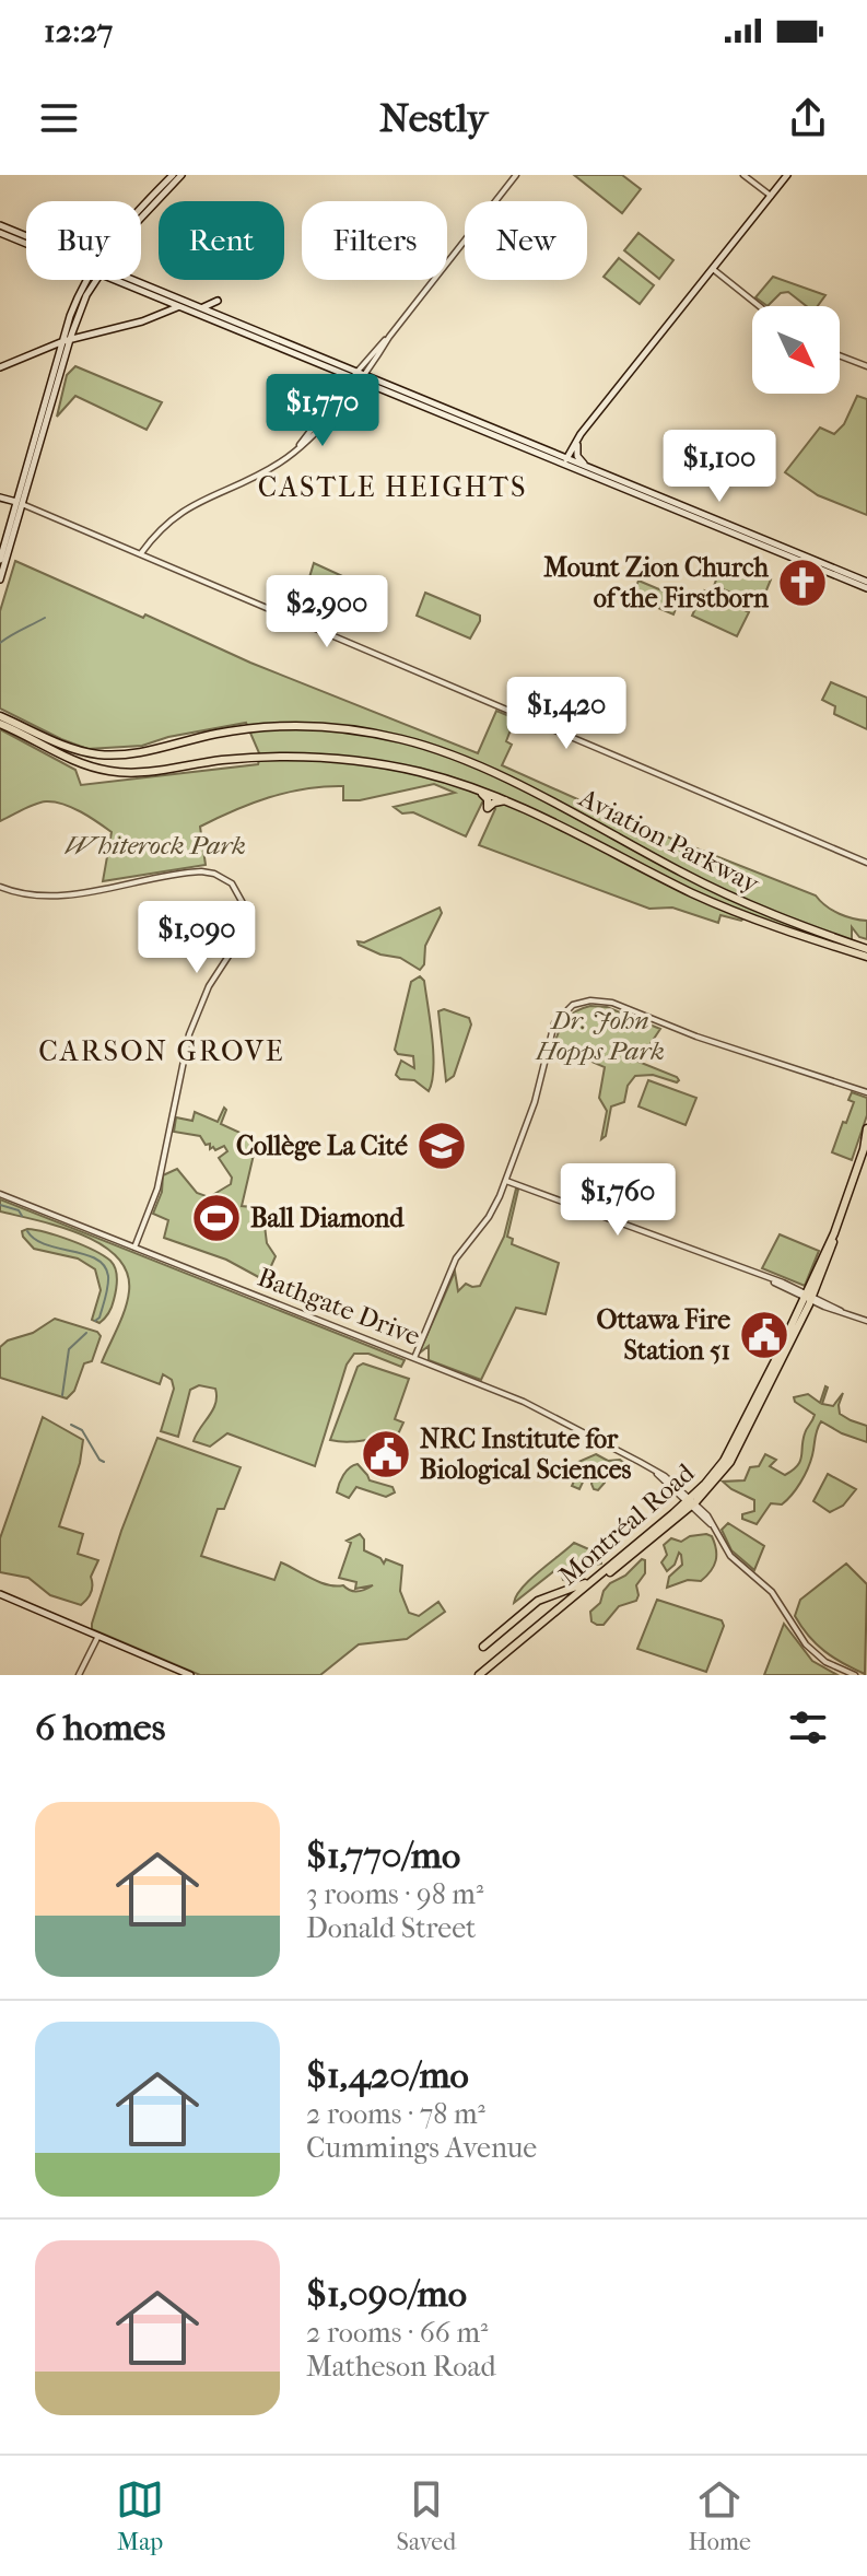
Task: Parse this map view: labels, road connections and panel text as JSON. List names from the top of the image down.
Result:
{
  "streets": {
    "main road": ["Aviation Parkway", "Montréal Road"],
    "street": ["Bathgate Drive"]
  },
  "crossings": [
    ["Bathgate Drive", "Montréal Road"]
  ],
  "districts": ["CASTLE HEIGHTS", "CARSON GROVE"],
  "parks": ["Whiterock Park", "Dr. John Hopps Park"],
  "places": {
    "church": ["Mount Zion Church of the Firstborn"],
    "school or university": ["Collège La Cité"],
    "sports": ["Ball Diamond"],
    "public building": ["Ottawa Fire Station 51", "NRC Institute for Biological Sciences"]
  },
  "north": "bottom right",
  "page": {
    "status": "12:27",
    "header": "Nestly",
    "chip": [
      "Buy",
      "Rent",
      "Filters",
      "New"
    ],
    "price": [
      "$1,770",
      "$1,100",
      "$2,900",
      "$1,420",
      "$1,090",
      "$1,760"
    ],
    "heading": "6 homes",
    "list": [
      {
        "name": "$1,770/mo",
        "note": "3 rooms · 98 m² · Donald Street"
      },
      {
        "name": "$1,420/mo",
        "note": "2 rooms · 78 m² · Cummings Avenue"
      },
      {
        "name": "$1,090/mo",
        "note": "2 rooms · 66 m² · Matheson Road"
      }
    ],
    "tabs": ["Map", "Saved", "Home"]
  }
}
